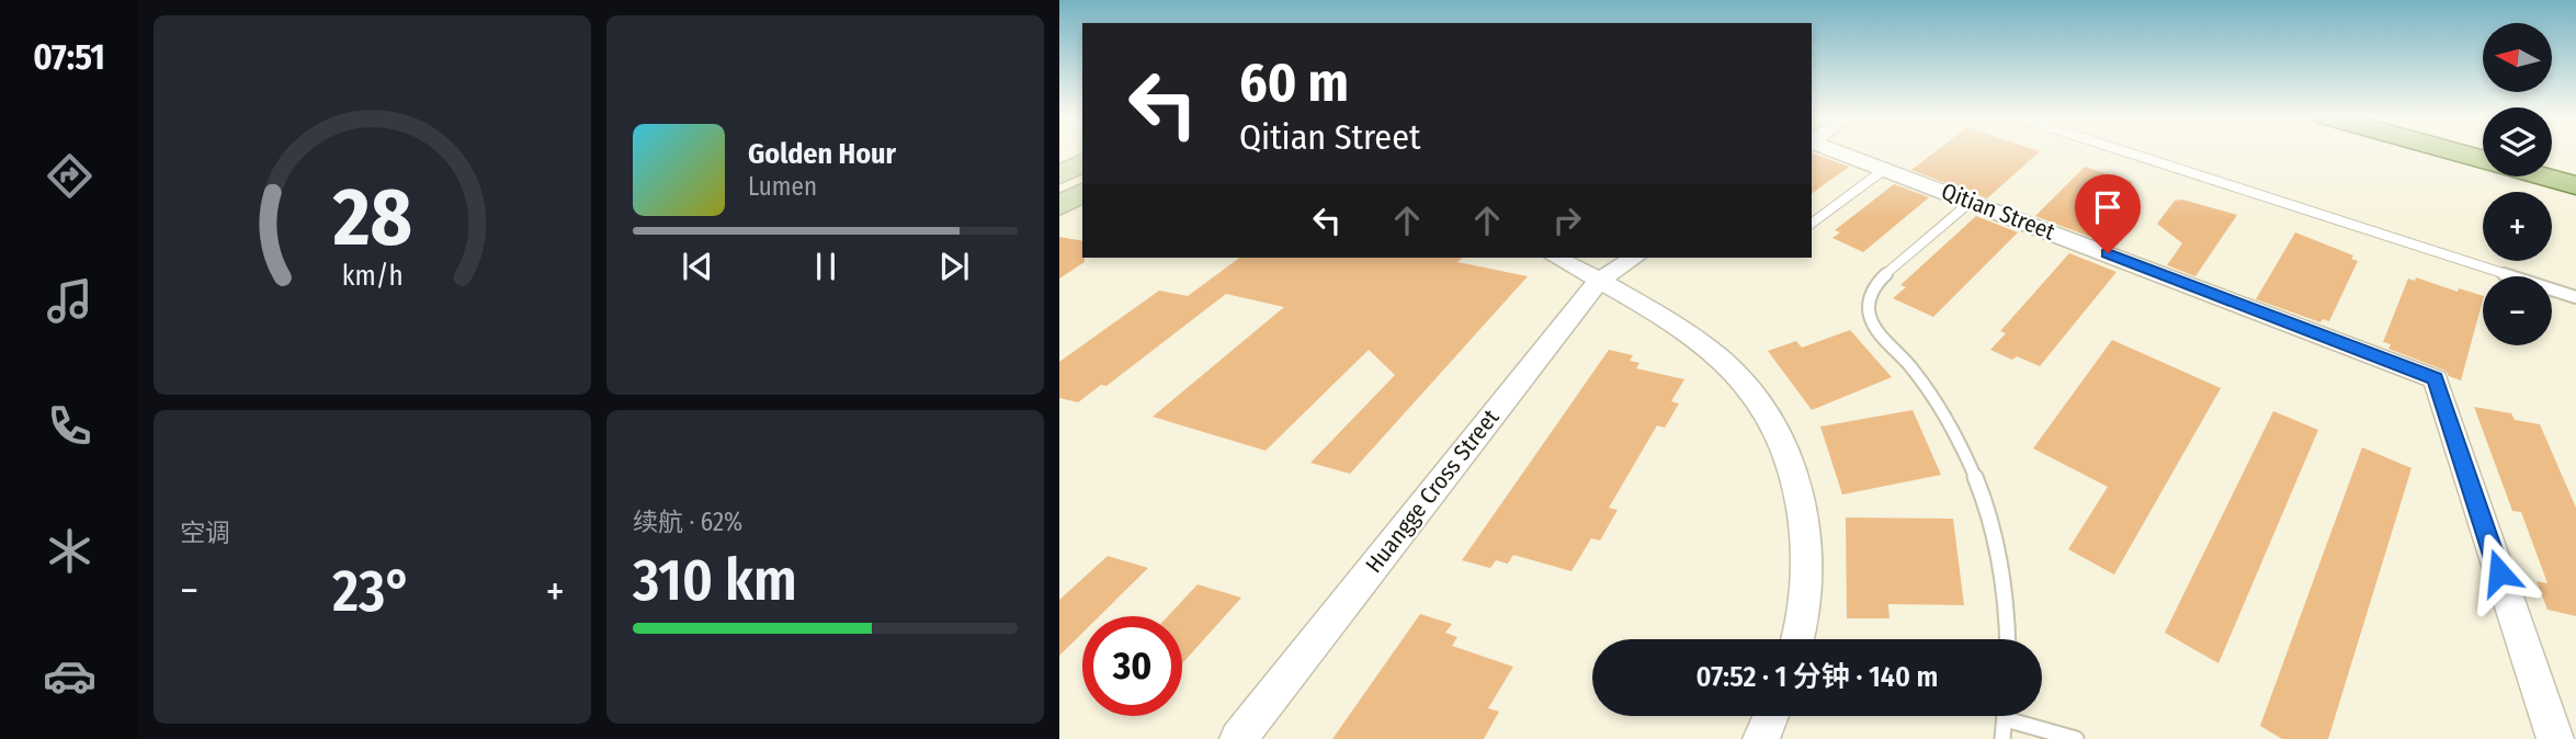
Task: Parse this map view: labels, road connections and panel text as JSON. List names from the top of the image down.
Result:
{
  "streets": {
    "street": ["Qitian Street", "Huangge Cross Street"]
  },
  "north": "left",
  "page": {
    "tabs": "07:51",
    "map_buttons": ["+", "−"],
    "turn": ["60 m", "Qitian Street"],
    "song": ["Golden Hour", "Lumen"],
    "tile": [
      "空调",
      ["续航 · 62%", "310 km"]
    ],
    "heat": ["−", "23°", "+"],
    "limit": "30",
    "trip": "07:52 · 1 分钟 · 140 m",
    "gauge": ["28", "km/h"]
  }
}
